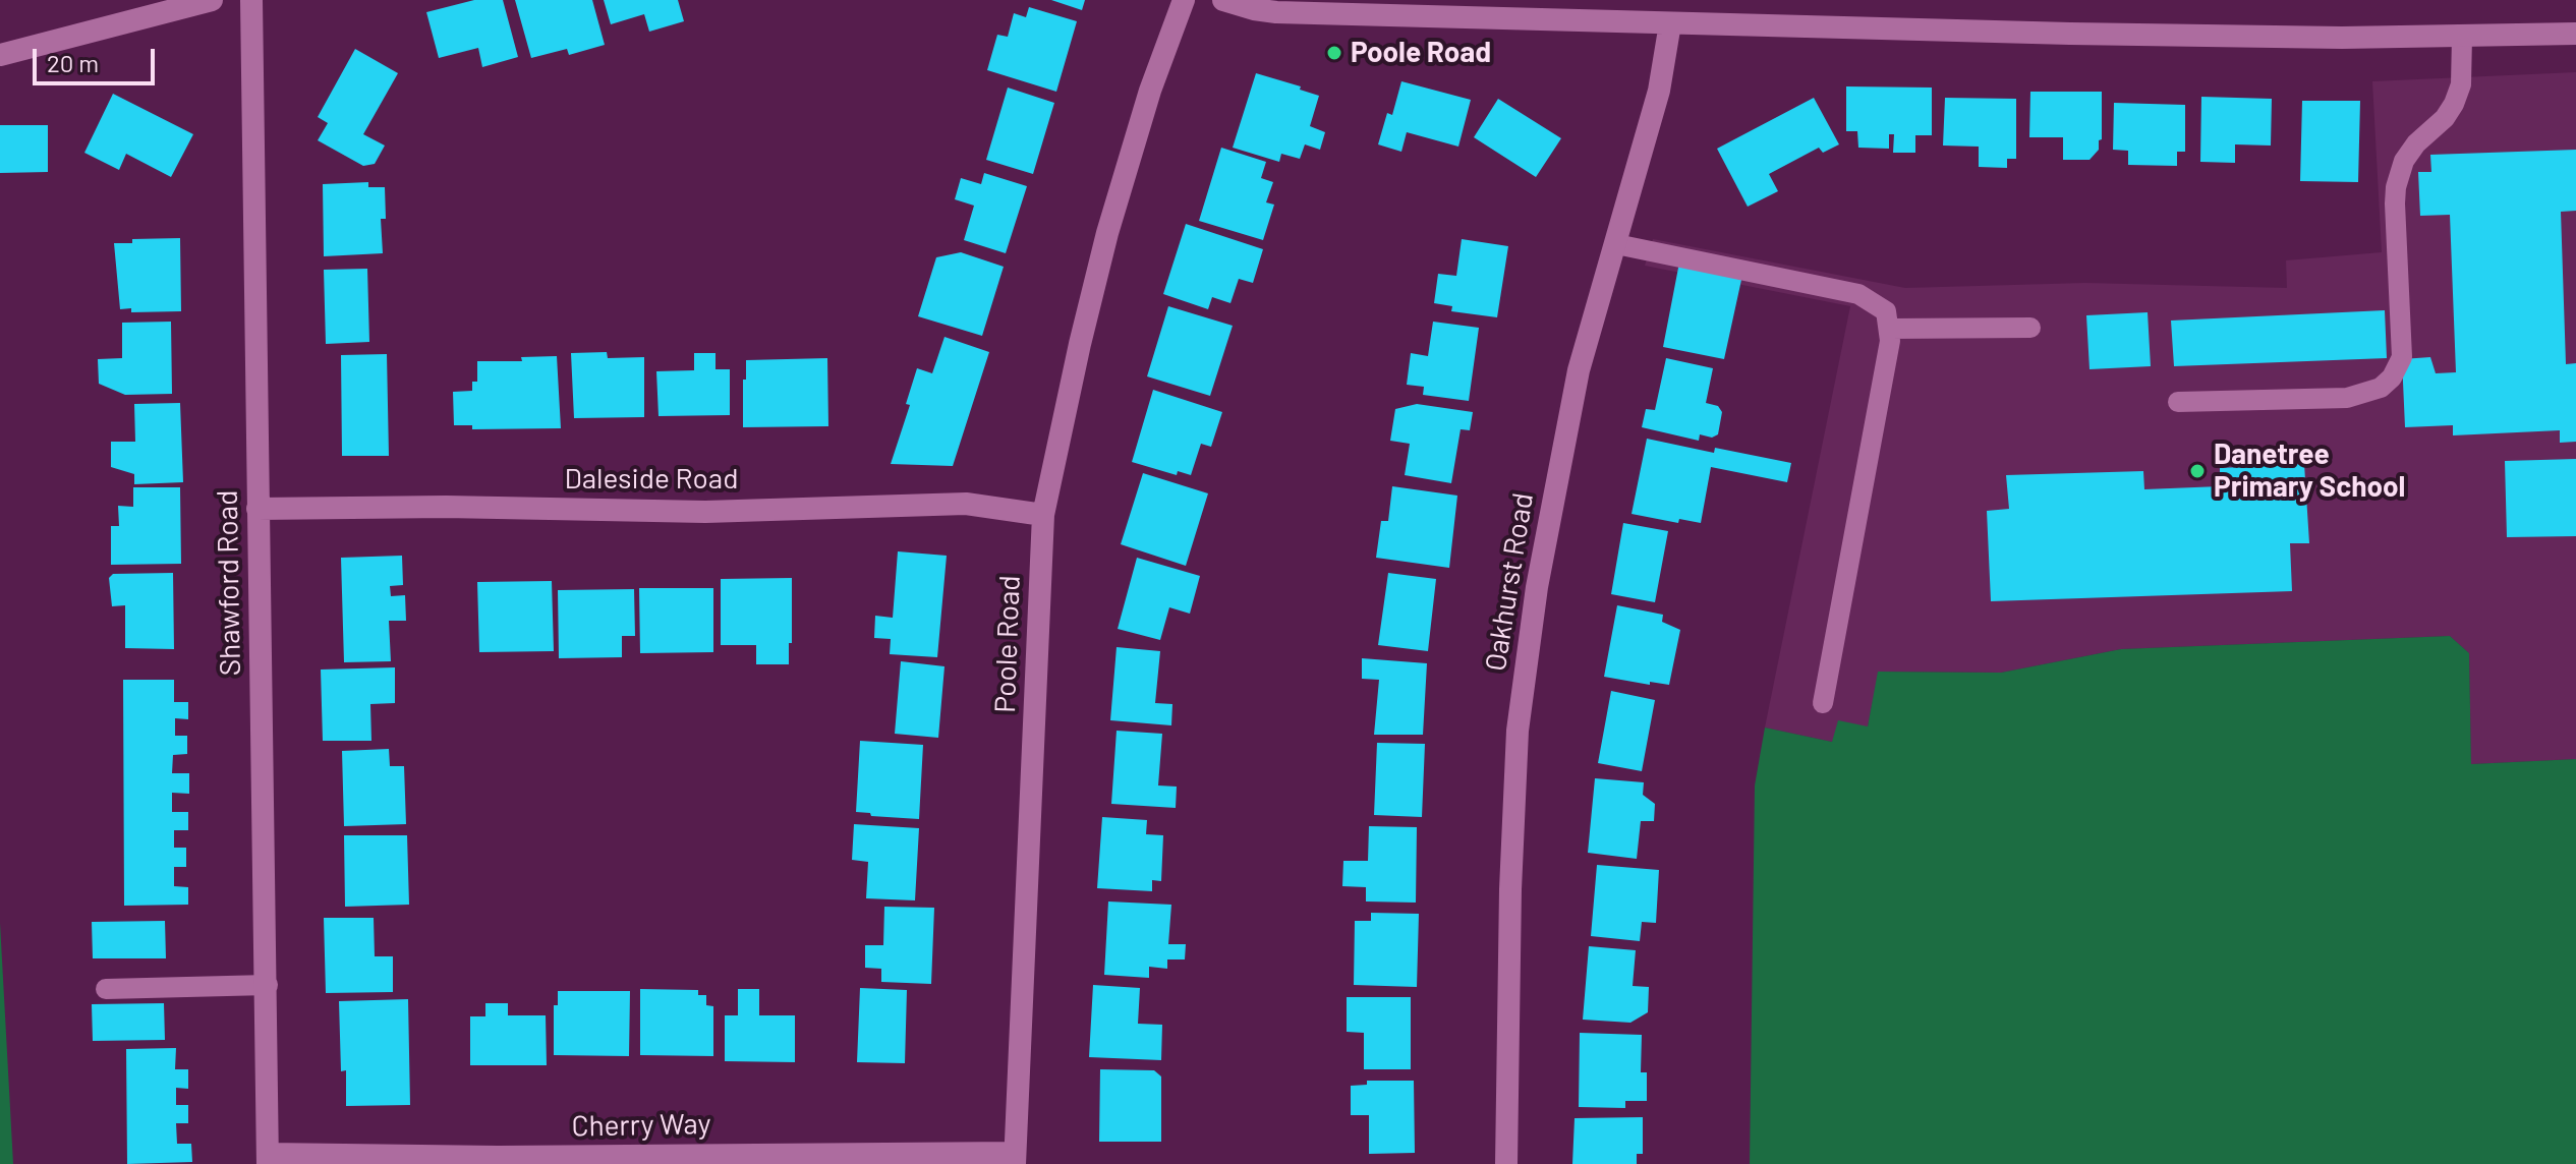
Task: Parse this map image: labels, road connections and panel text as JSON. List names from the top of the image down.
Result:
{
  "streets": {
    "street": [
      "Daleside Road",
      "Oakhurst Road",
      "Shawford Road",
      "Poole Road",
      "Cherry Way"
    ]
  },
  "crossings": [
    ["Daleside Road", "Shawford Road"],
    ["Daleside Road", "Poole Road"],
    ["Shawford Road", "Cherry Way"],
    ["Poole Road", "Cherry Way"]
  ],
  "places": ["Poole Road", "Danetree Primary School"],
  "scale_bar": "20 m"
}
